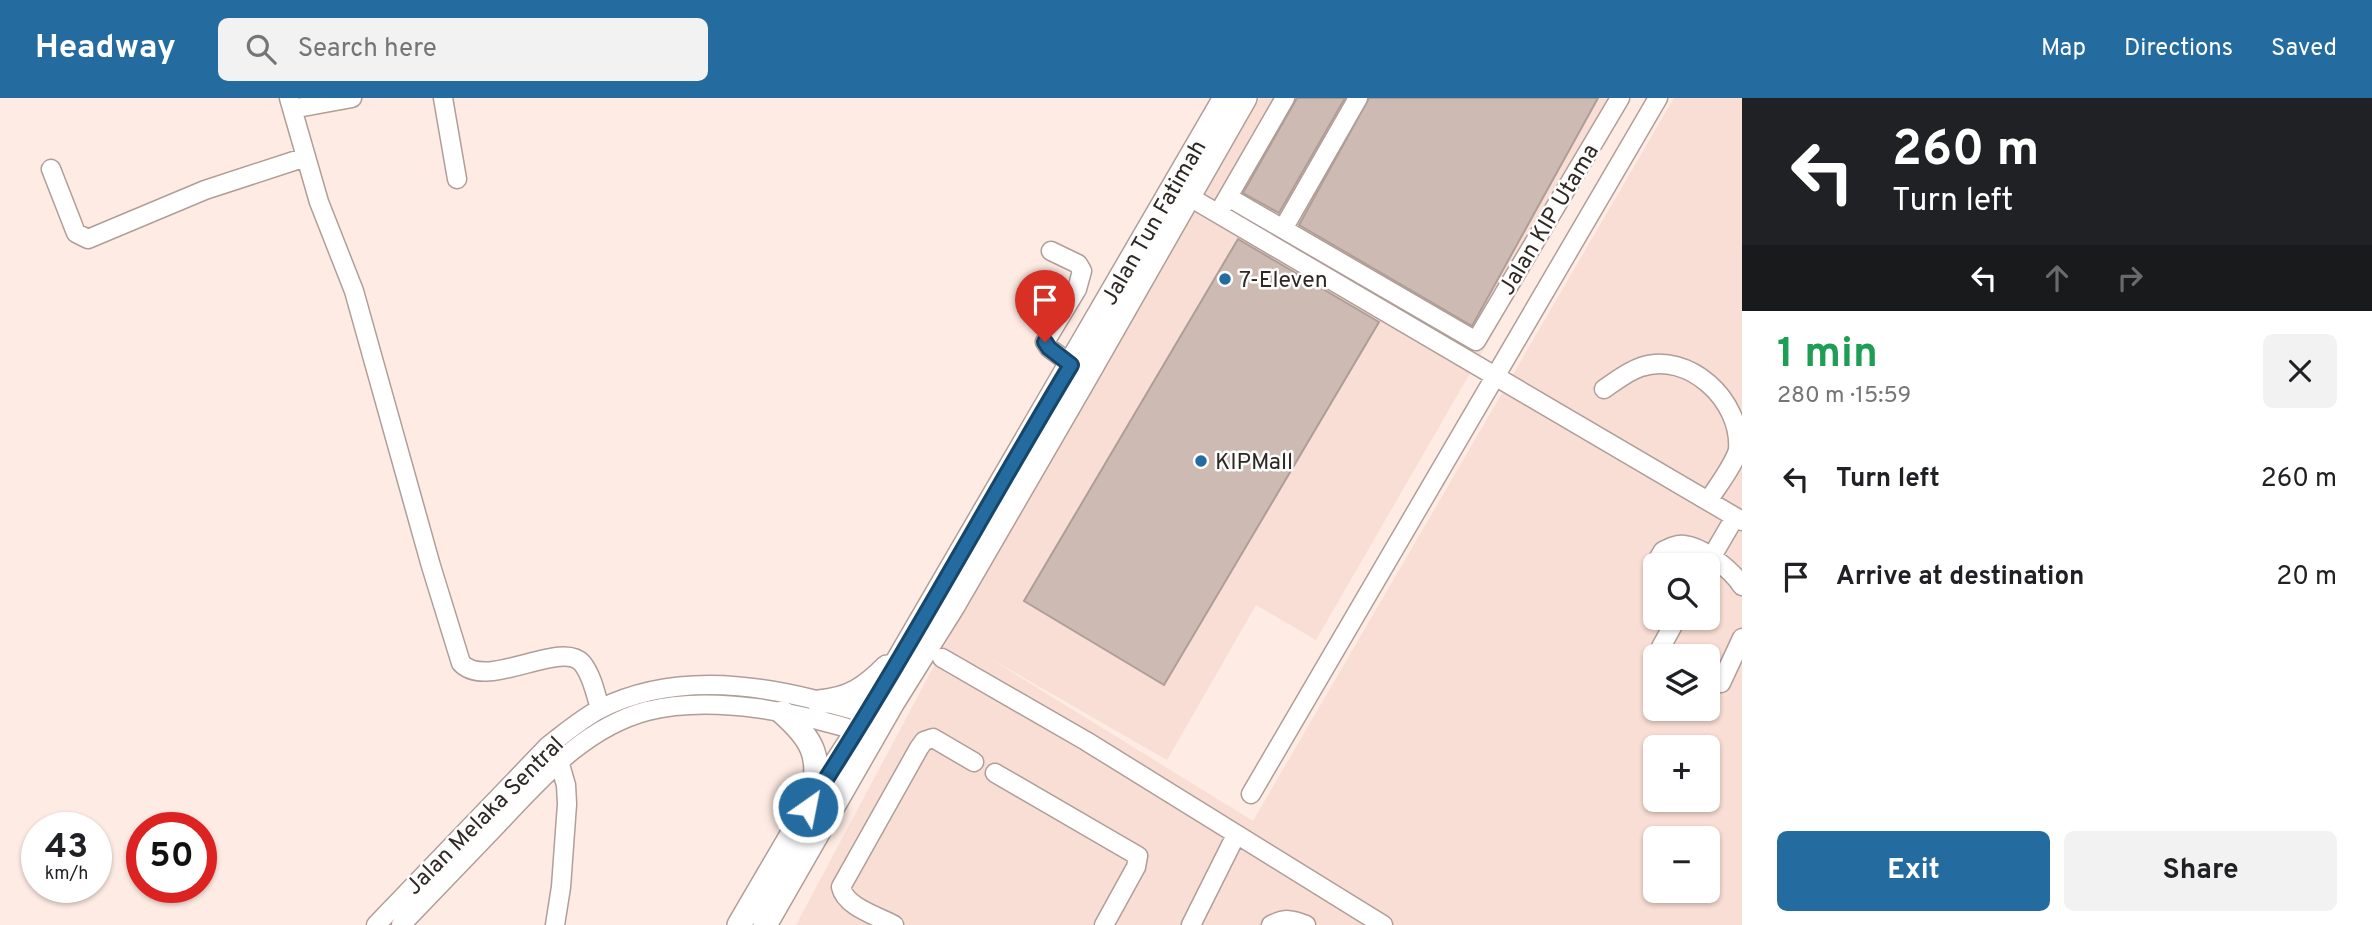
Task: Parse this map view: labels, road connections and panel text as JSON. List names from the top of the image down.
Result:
{
  "streets": {
    "main road": ["Jalan Tun Fatimah"],
    "street": ["Jalan KIP Utama", "Jalan Melaka Sentral"]
  },
  "crossings": [
    ["Jalan Tun Fatimah", "Jalan Melaka Sentral"]
  ],
  "places": ["7-Eleven", "KIPMall"],
  "page": {
    "header": "Headway",
    "search": "Search here",
    "nav": ["Map", "Directions", "Saved"],
    "turn": ["260 m", "Turn left"],
    "heading": ["1 min", "280 m · 15:59"],
    "list": [
      {
        "name": "Turn left",
        "value": "260 m"
      },
      {
        "name": "Arrive at destination",
        "value": "20 m"
      }
    ],
    "map_buttons": ["+", "−"],
    "speed": "43 km/h",
    "limit": "50",
    "buttons": ["Exit", "Share"]
  }
}
